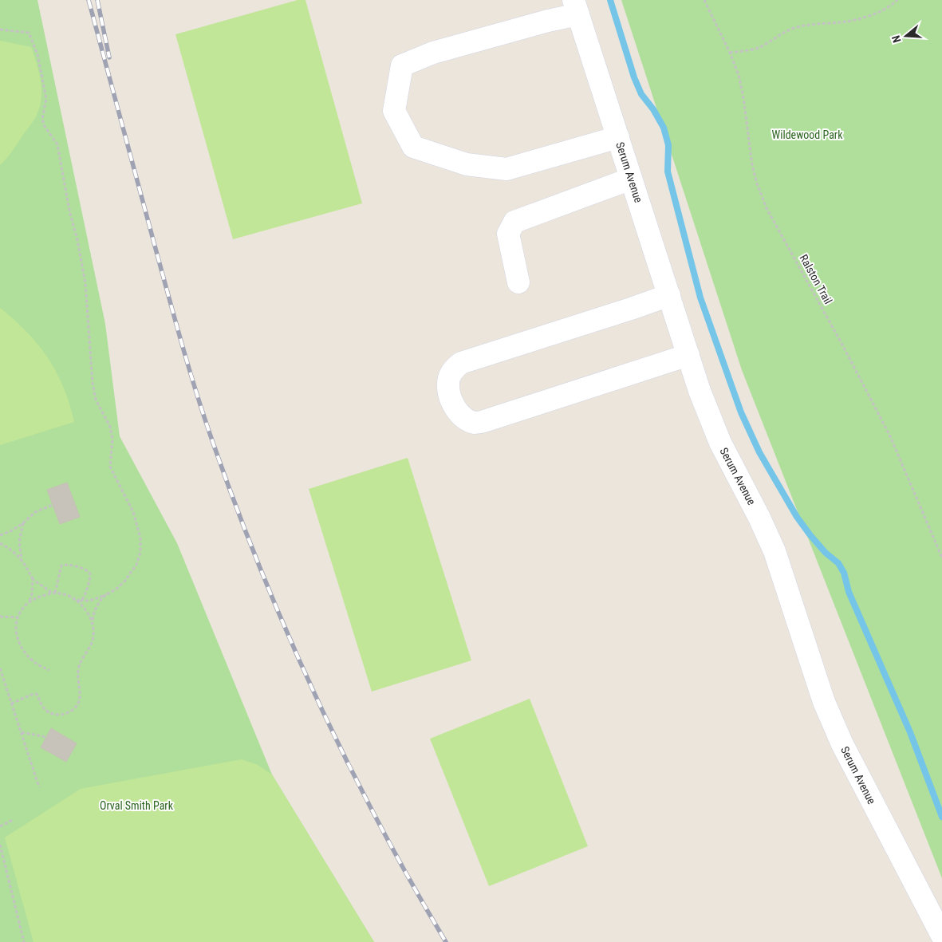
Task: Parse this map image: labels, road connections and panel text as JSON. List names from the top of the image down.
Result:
{
  "streets": {
    "street": ["Serum Avenue"],
    "path": ["Ralston Trail"]
  },
  "parks": ["Wildewood Park", "Orval Smith Park"],
  "north": "left"
}
